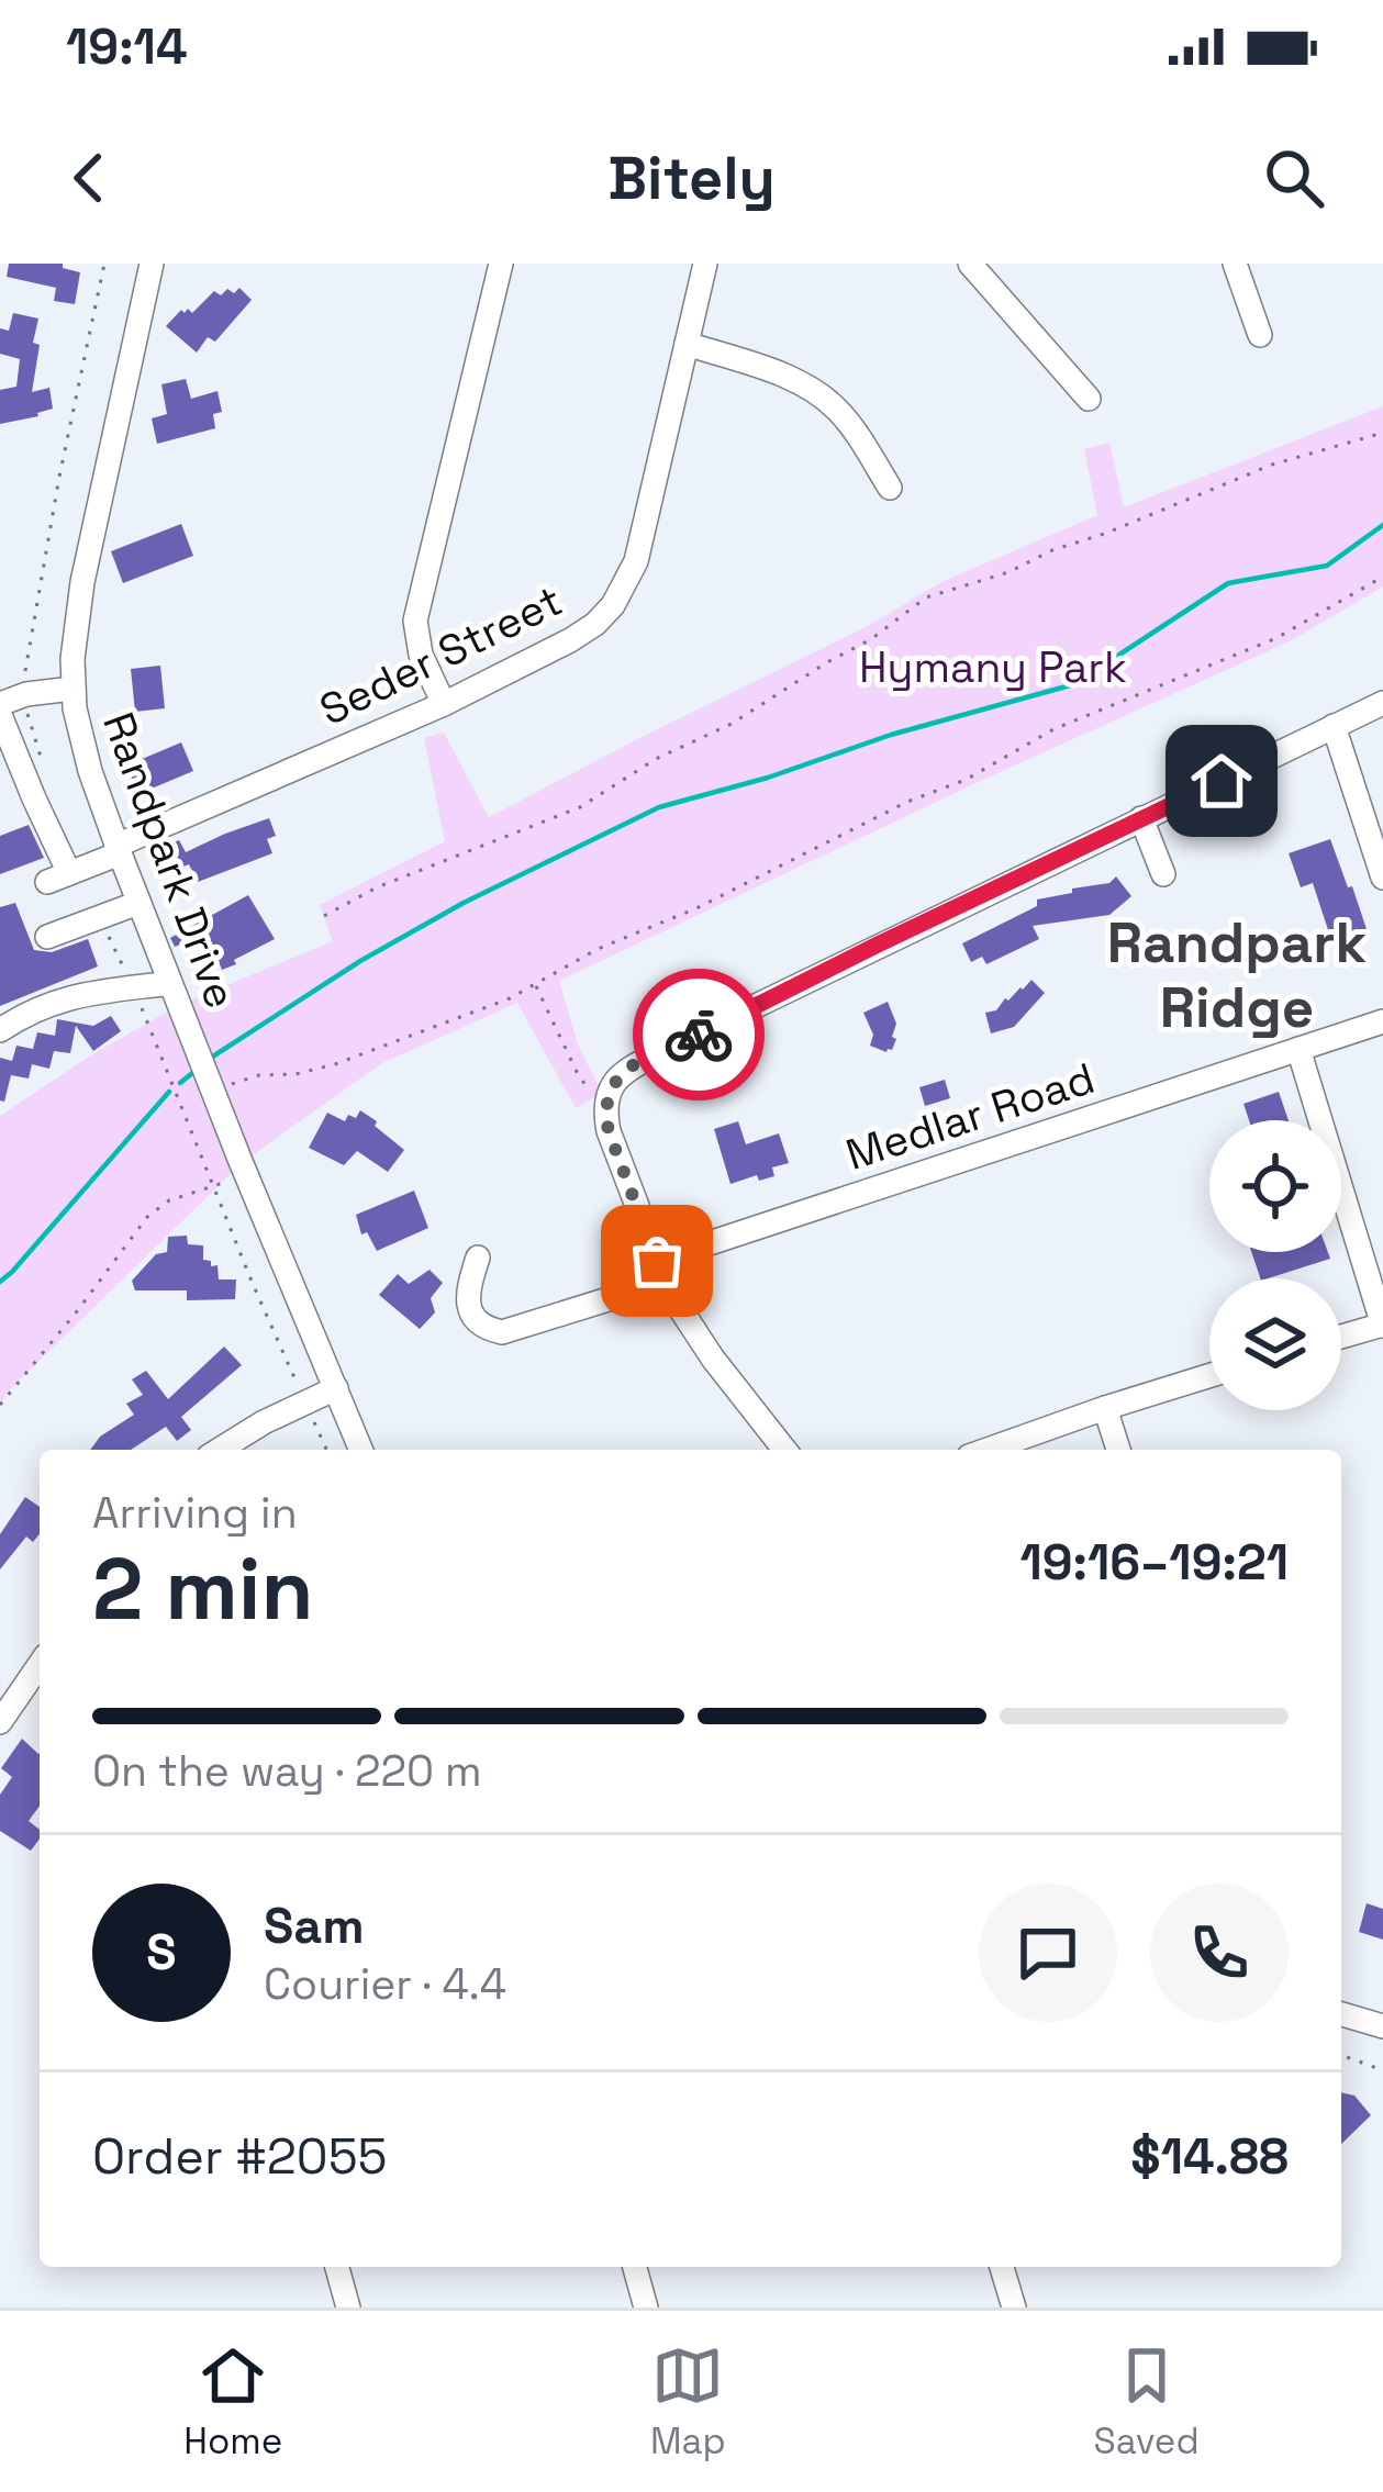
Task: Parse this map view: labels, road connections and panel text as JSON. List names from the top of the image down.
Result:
{
  "streets": {
    "street": ["Seder Street", "Randpark Drive", "Medlar Road"]
  },
  "crossings": [
    ["Seder Street", "Randpark Drive"]
  ],
  "districts": ["Randpark Ridge"],
  "parks": ["Hymany Park"],
  "page": {
    "status": "19:14",
    "header": "Bitely",
    "heading": ["2 min", "Arriving in", "19:16–19:21"],
    "panel": [
      "Sam",
      "Courier · 4.4",
      "Order #2055",
      "$14.88"
    ],
    "bar": "On the way · 220 m",
    "round": "S",
    "tabs": ["Home", "Map", "Saved"]
  }
}
